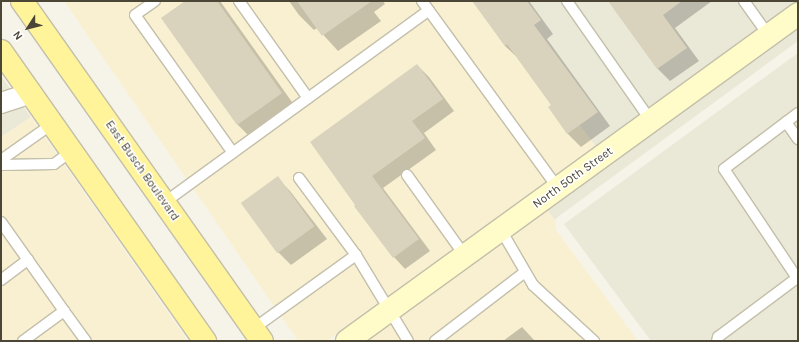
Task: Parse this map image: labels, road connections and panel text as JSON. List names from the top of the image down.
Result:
{
  "streets": {
    "main road": ["East Busch Boulevard"],
    "street": ["North 50th Street"]
  },
  "north": "bottom left"
}
